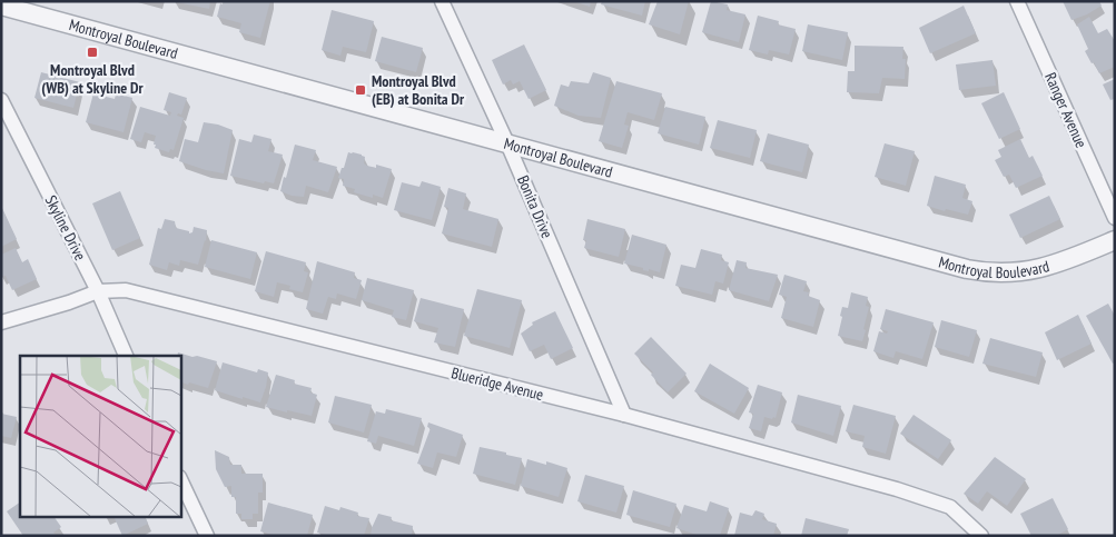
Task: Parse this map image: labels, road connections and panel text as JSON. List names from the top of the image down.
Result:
{
  "streets": {
    "street": [
      "Montroyal Boulevard",
      "Ranger Avenue",
      "Bonita Drive",
      "Skyline Drive",
      "Blueridge Avenue"
    ]
  },
  "crossings": [
    ["Montroyal Boulevard", "Bonita Drive"],
    ["Bonita Drive", "Blueridge Avenue"],
    ["Skyline Drive", "Blueridge Avenue"]
  ],
  "places": {
    "transit": ["Montroyal Blvd (WB) at Skyline Dr", "Montroyal Blvd (EB) at Bonita Dr"]
  }
}
